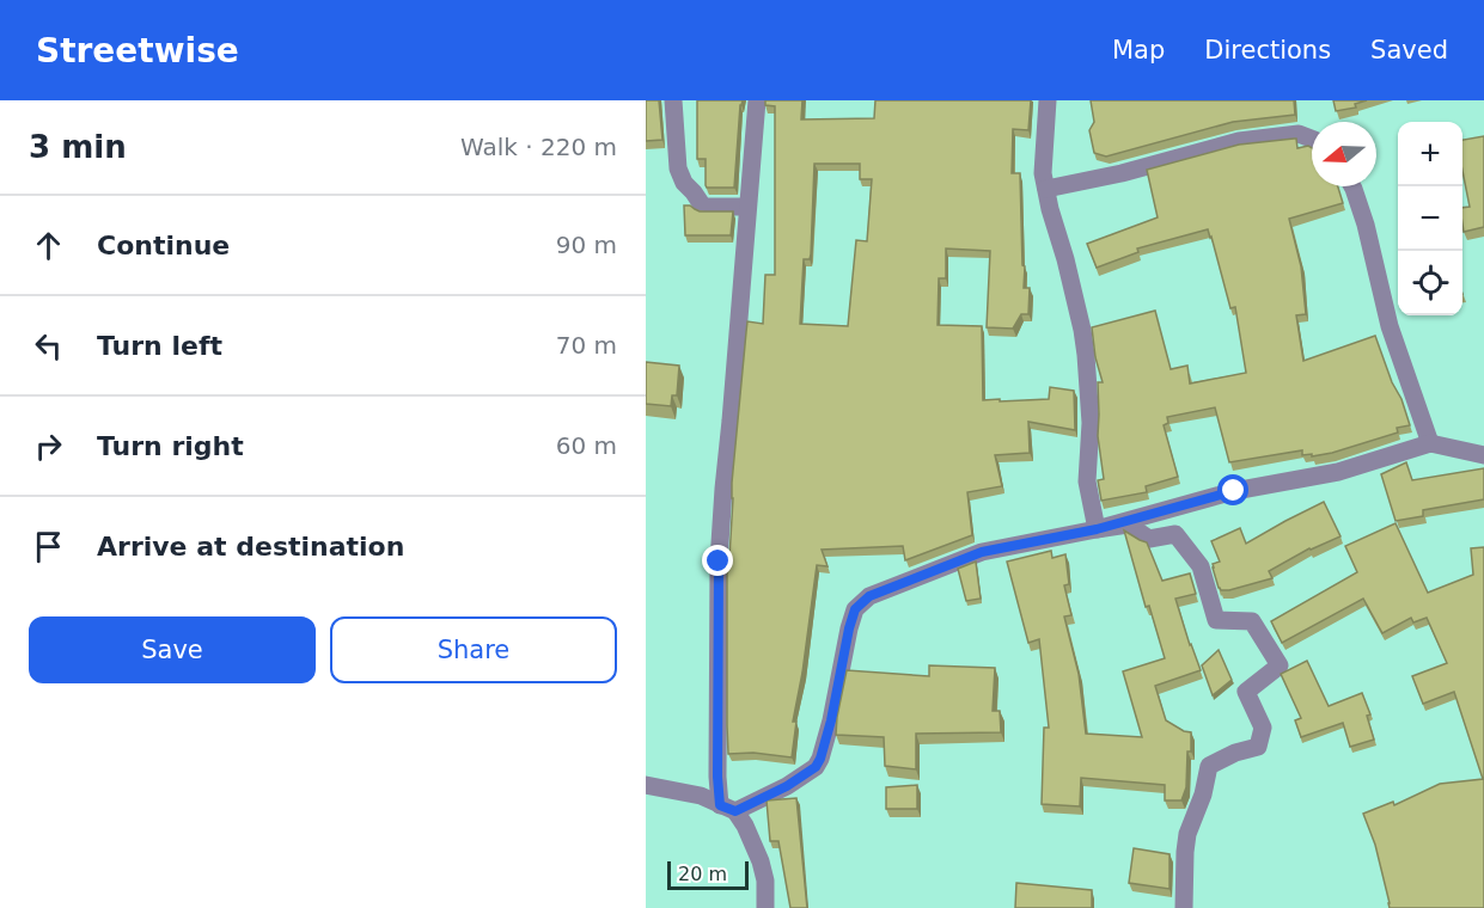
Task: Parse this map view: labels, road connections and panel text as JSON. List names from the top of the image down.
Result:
{
  "scale_bar": "20 m",
  "north": "left",
  "page": {
    "header": "Streetwise",
    "nav": ["Map", "Directions", "Saved"],
    "heading": ["3 min", "Walk · 220 m"],
    "map_buttons": ["+", "−"],
    "list": [
      ["Continue", "90 m"],
      ["Turn left", "70 m"],
      ["Turn right", "60 m"],
      "Arrive at destination"
    ],
    "buttons": ["Save", "Share"],
    "scale": "20 m"
  }
}
